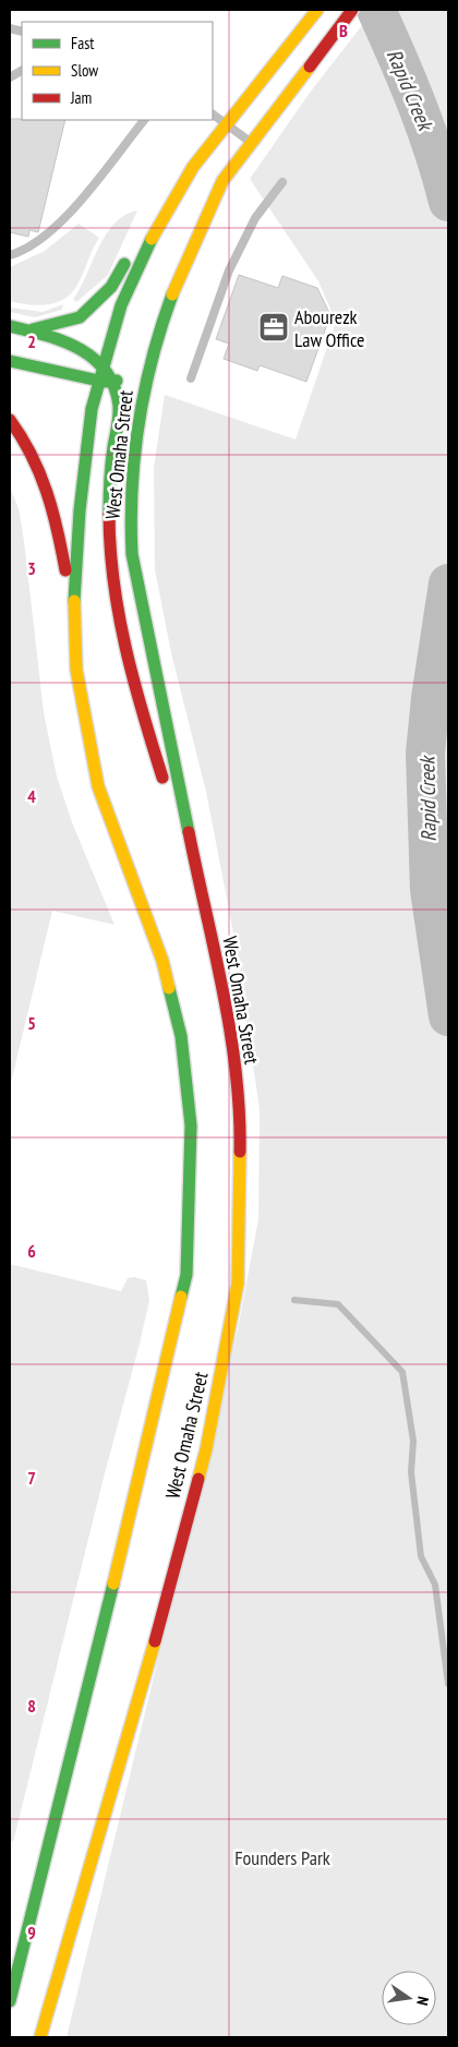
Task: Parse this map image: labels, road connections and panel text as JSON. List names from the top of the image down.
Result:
{
  "streets": {
    "main road": ["West Omaha Street"]
  },
  "water": ["Rapid Creek"],
  "parks": ["Founders Park"],
  "places": {
    "office": ["Abourezk Law Office"]
  },
  "legend": ["Fast", "Slow", "Jam"],
  "north": "right",
  "grid": {
    "columns": ["B"],
    "rows": [
      "2",
      "3",
      "4",
      "5",
      "6",
      "7",
      "8",
      "9"
    ]
  }
}
